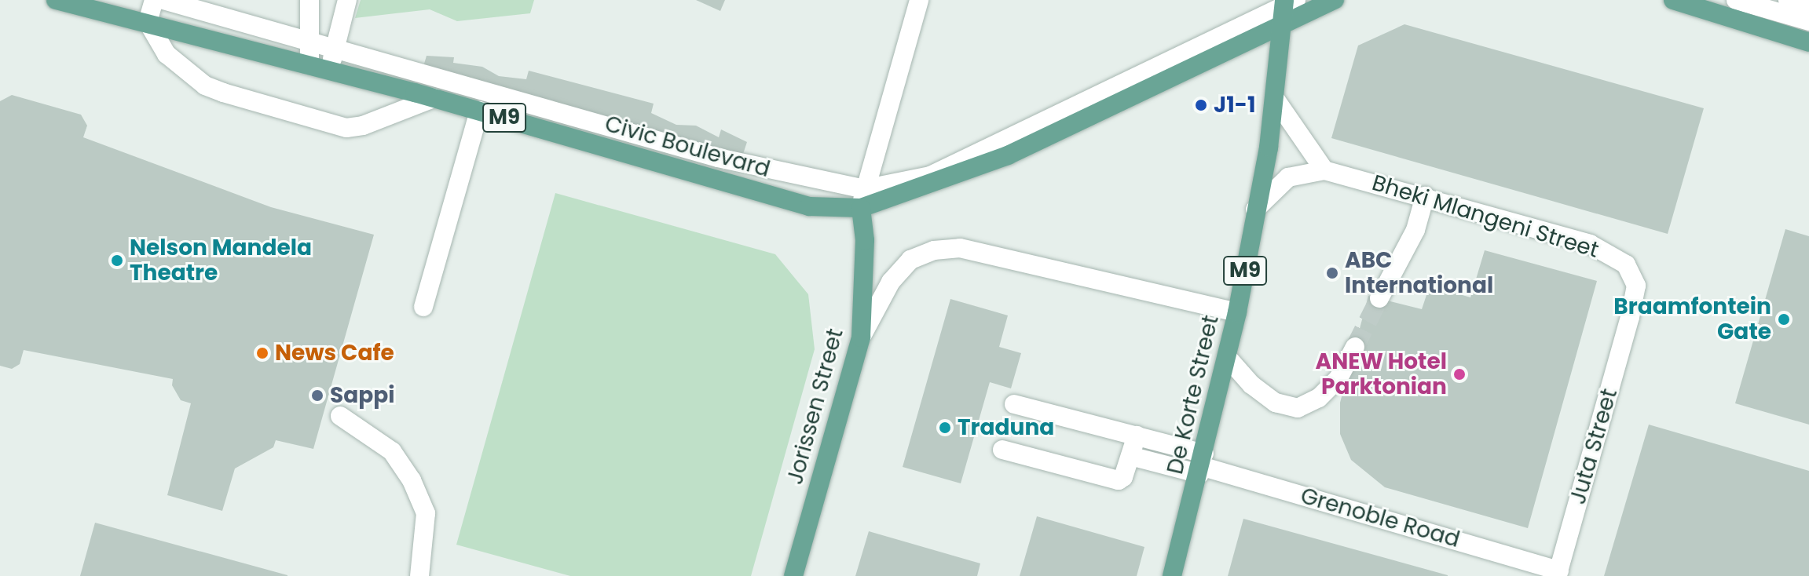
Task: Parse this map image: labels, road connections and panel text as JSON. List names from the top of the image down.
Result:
{
  "streets": {
    "main road": [
      "M9",
      "Civic Boulevard",
      "De Korte Street",
      "Jorissen Street"
    ],
    "street": ["Bheki Mlangeni Street", "Juta Street", "Grenoble Road"]
  },
  "crossings": [
    ["M9", "Civic Boulevard"],
    ["M9", "De Korte Street"],
    ["Civic Boulevard", "De Korte Street"],
    ["Civic Boulevard", "Jorissen Street"],
    ["Bheki Mlangeni Street", "De Korte Street"],
    ["Bheki Mlangeni Street", "Juta Street"],
    ["De Korte Street", "Grenoble Road"],
    ["Juta Street", "Grenoble Road"]
  ],
  "places": [
    "J1-1",
    "Nelson Mandela Theatre",
    "ABC International",
    "Braamfontein Gate",
    "News Cafe",
    "ANEW Hotel Parktonian",
    "Sappi",
    "Traduna"
  ]
}
